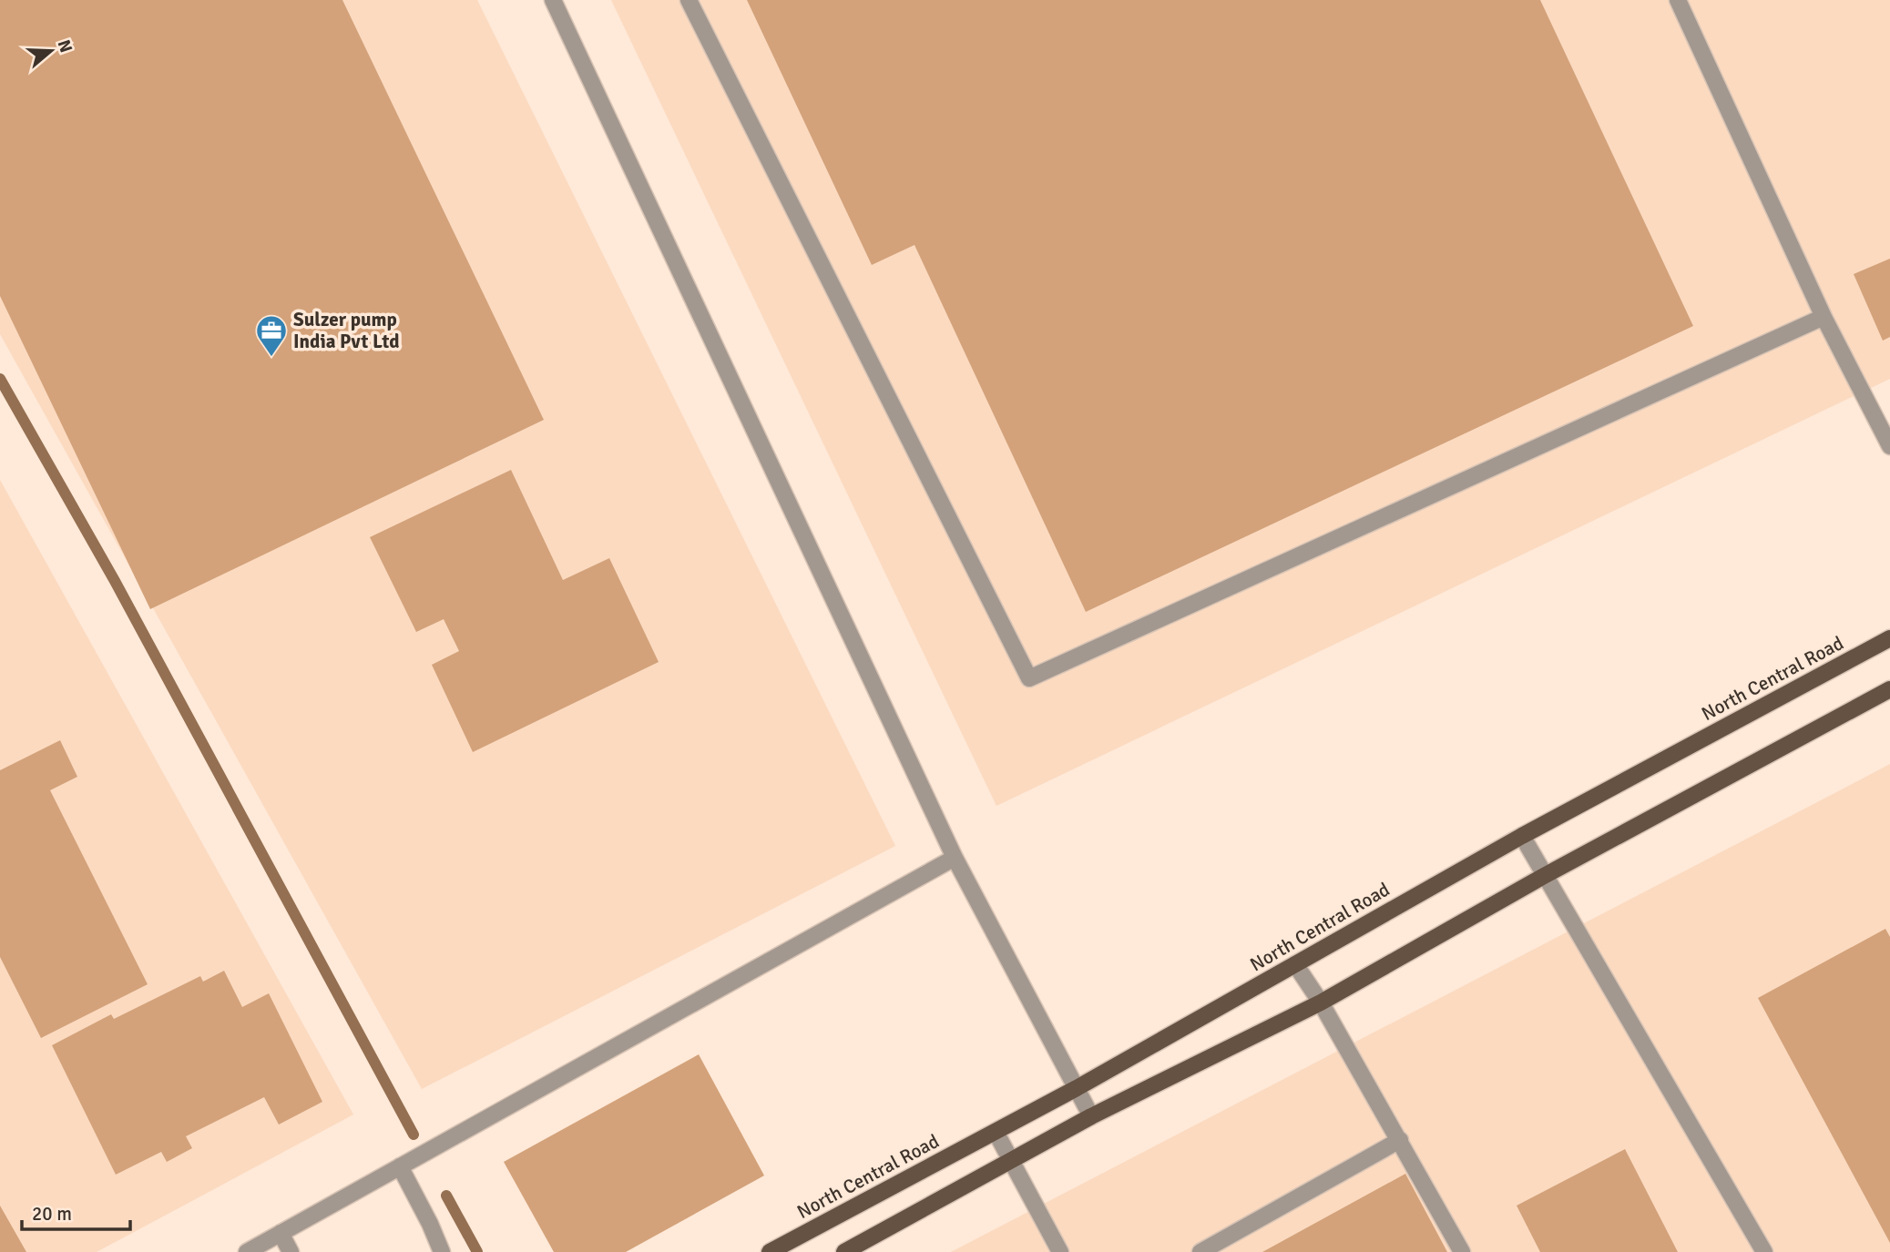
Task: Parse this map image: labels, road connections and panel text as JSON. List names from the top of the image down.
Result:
{
  "streets": {
    "main road": ["North Central Road"]
  },
  "places": {
    "office": ["Sulzer pump India Pvt Ltd"]
  },
  "scale_bar": "20 m",
  "north": "right"
}
